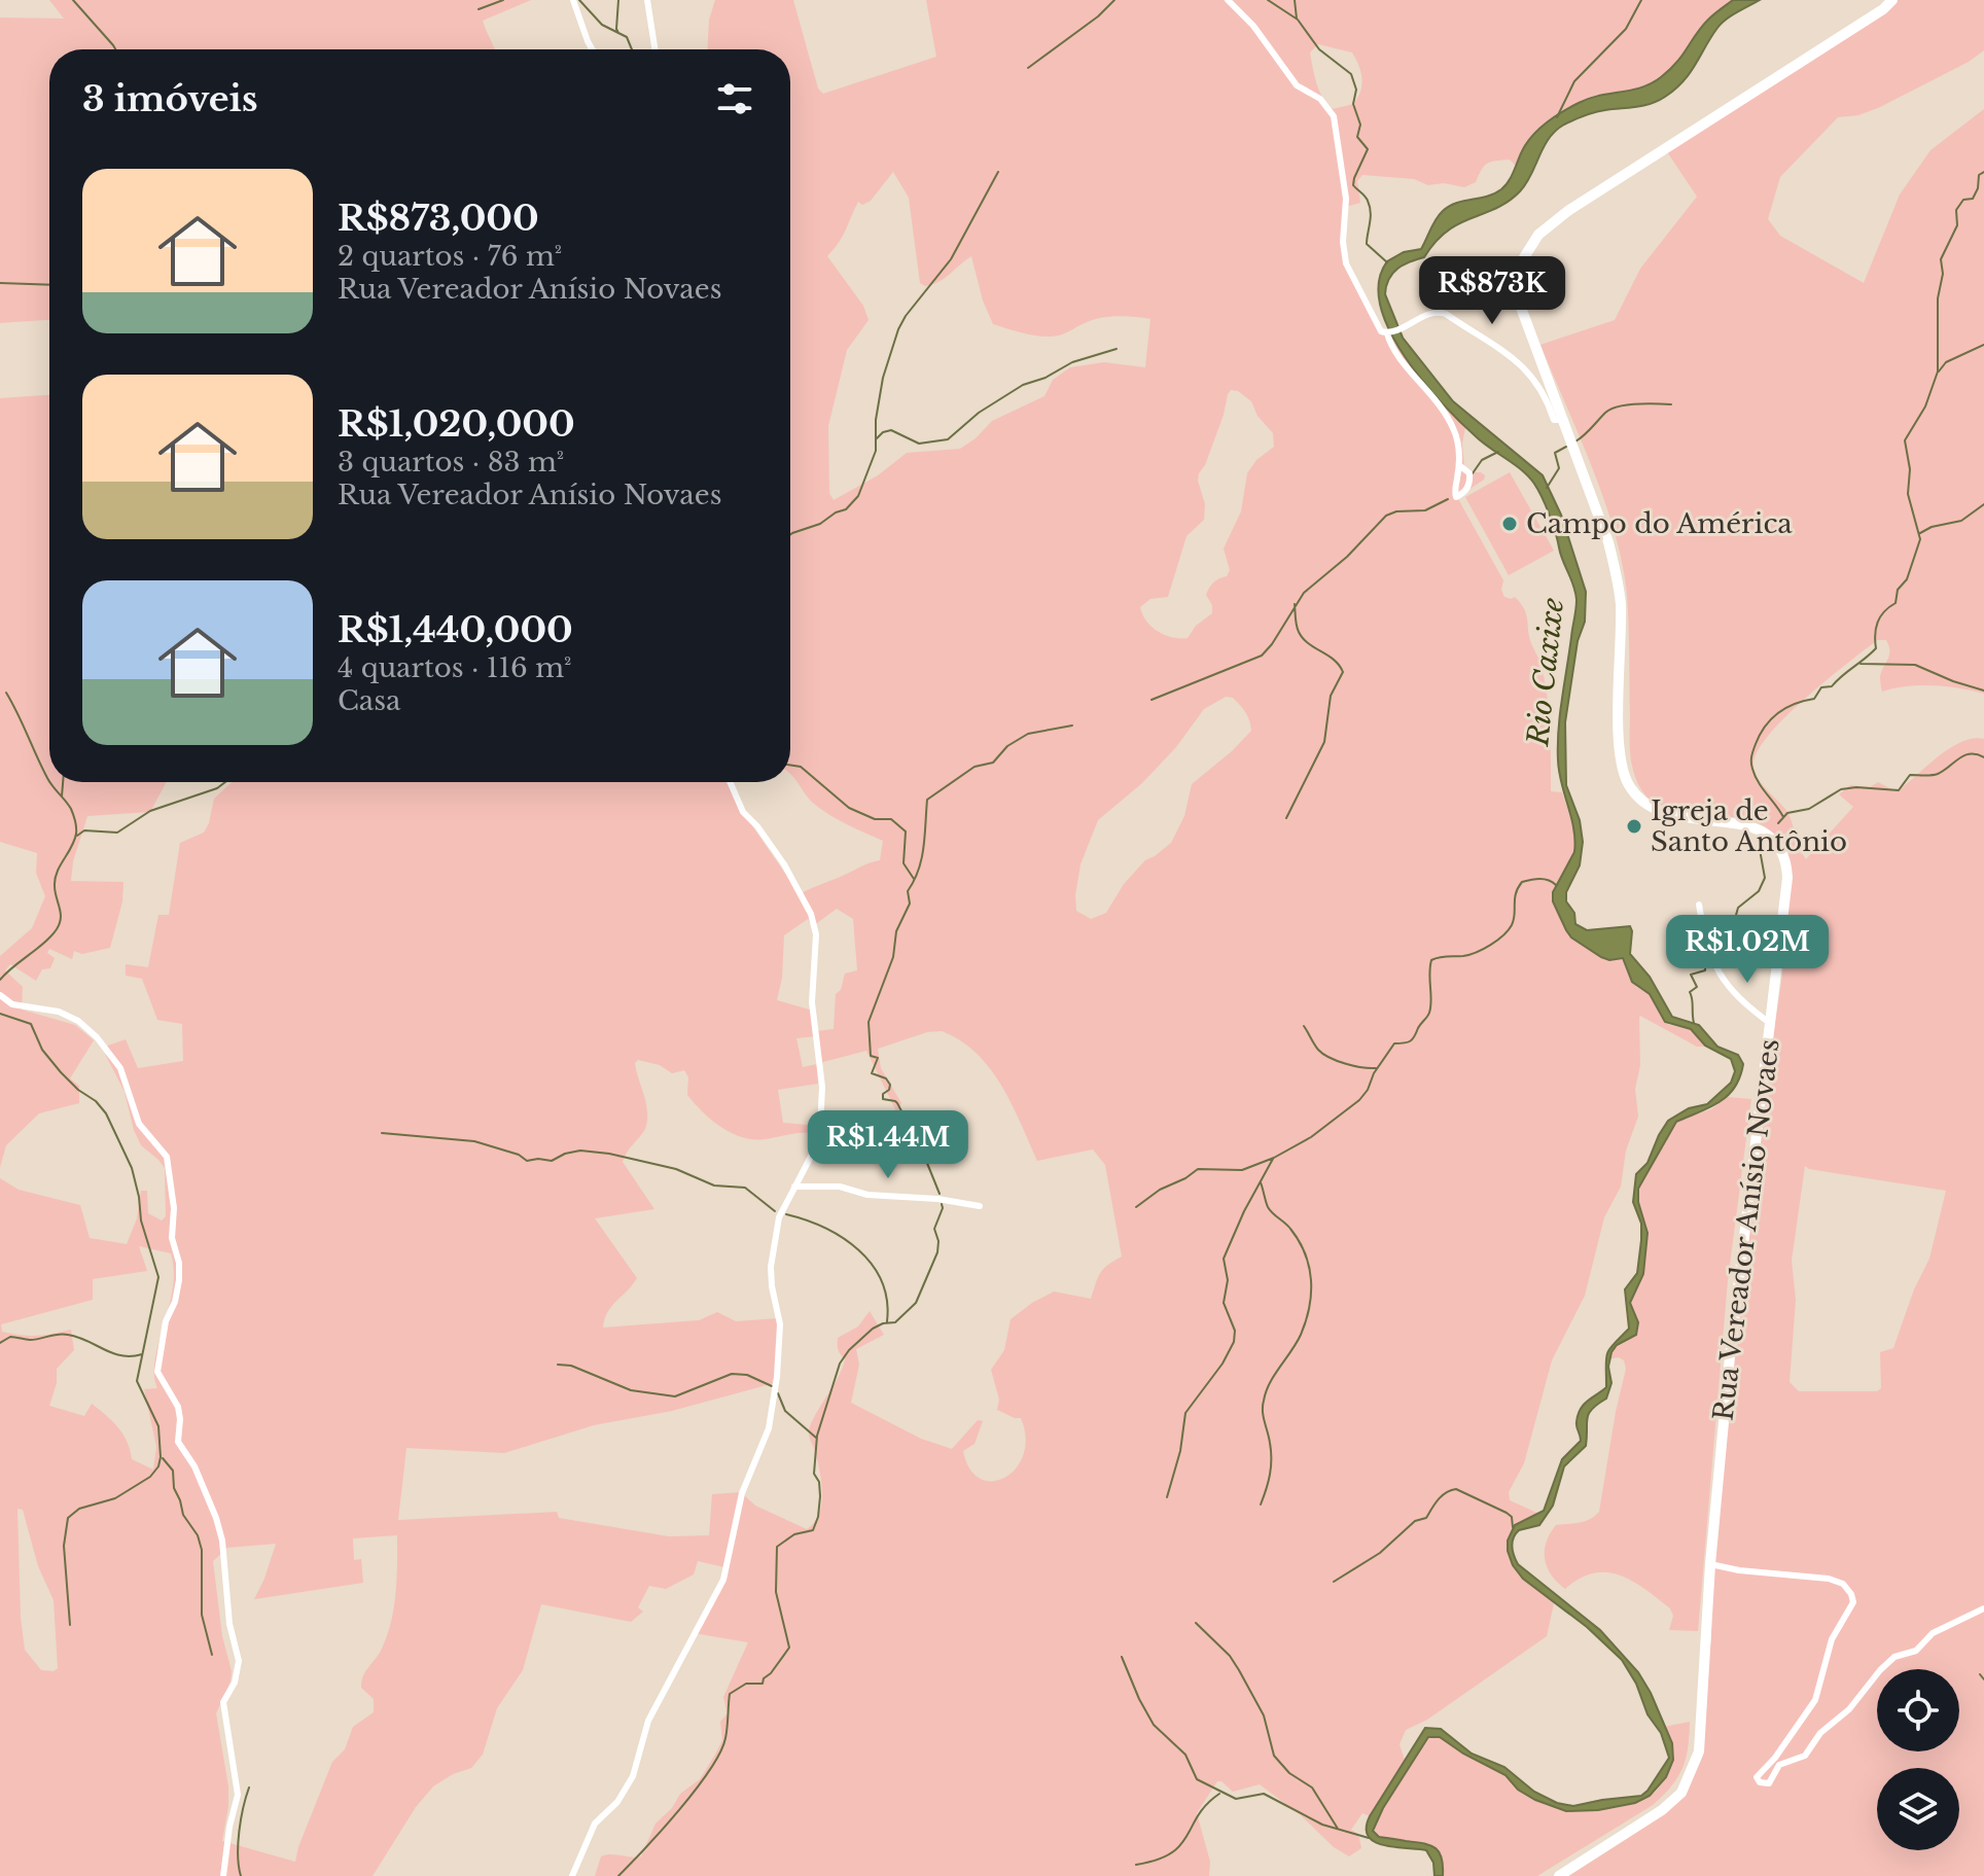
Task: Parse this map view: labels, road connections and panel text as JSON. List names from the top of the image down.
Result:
{
  "streets": {
    "main road": ["Rua Vereador Anísio Novaes"]
  },
  "water": ["Rio Caxixe"],
  "places": ["Campo do América", "Igreja de Santo Antônio"],
  "page": {
    "heading": "3 imóveis",
    "list": [
      {
        "name": "R$873,000",
        "note": "2 quartos · 76 m² · Rua Vereador Anísio Novaes"
      },
      {
        "name": "R$1,020,000",
        "note": "3 quartos · 83 m² · Rua Vereador Anísio Novaes"
      },
      {
        "name": "R$1,440,000",
        "note": "4 quartos · 116 m² · Casa"
      }
    ],
    "price": ["R$873K", "R$1.02M", "R$1.44M"]
  }
}
